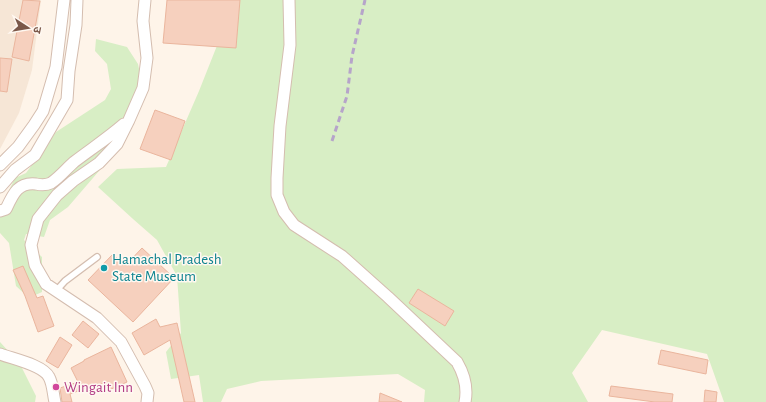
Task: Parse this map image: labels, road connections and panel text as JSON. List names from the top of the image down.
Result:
{
  "places": ["Hamachal Pradesh State Museum", "Wingait Inn"],
  "north": "right"
}
